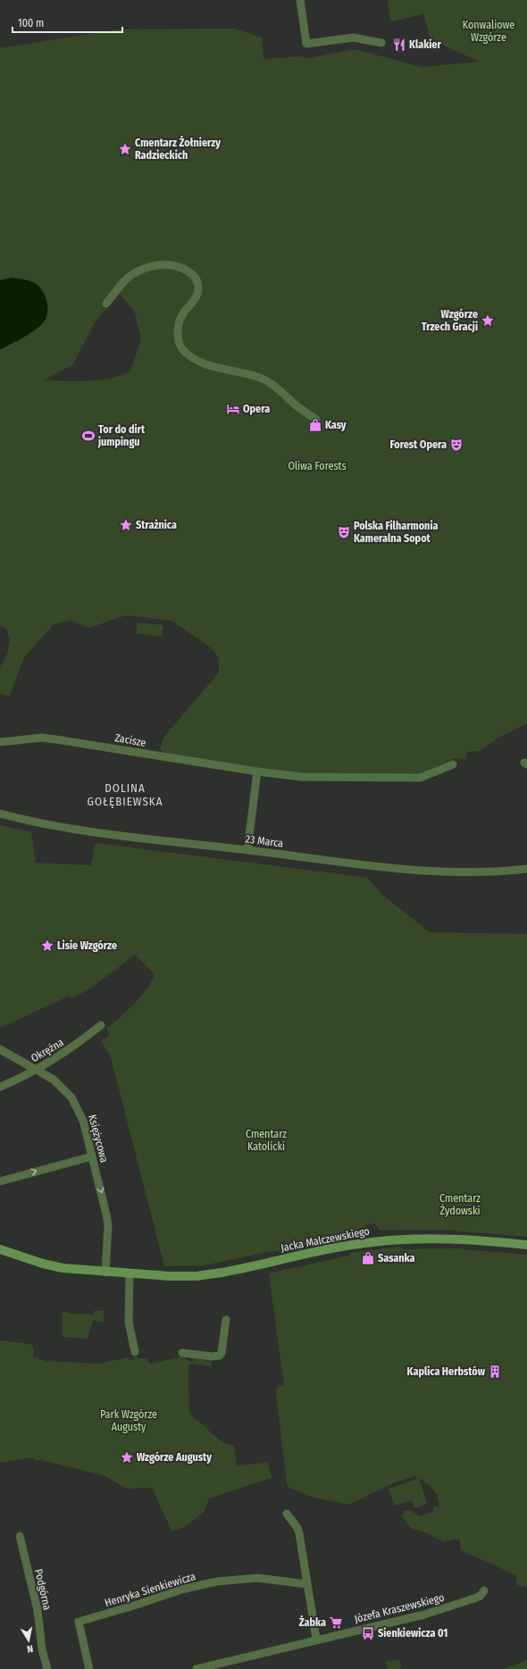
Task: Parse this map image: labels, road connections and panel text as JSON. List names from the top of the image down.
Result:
{
  "streets": {
    "main road": ["Jacka Malczewskiego"],
    "street": [
      "Zacisze",
      "23 Marca",
      "Okrężna",
      "Księżycowa",
      "Podgórna",
      "Henryka Sienkiewicza",
      "Józefa Kraszewskiego"
    ]
  },
  "crossings": [
    ["Okrężna", "Księżycowa"],
    ["Księżycowa", "Jacka Malczewskiego"]
  ],
  "one_way": ["Księżycowa"],
  "districts": ["DOLINA GOŁĘBIEWSKA"],
  "parks": [
    "Konwaliowe Wzgórze",
    "Oliwa Forests",
    "Cmentarz Katolicki",
    "Cmentarz Żydowski",
    "Park Wzgórze Augusty"
  ],
  "places": {
    "restaurant": ["Klakier"],
    "place": [
      "Cmentarz Żołnierzy Radzieckich",
      "Wzgórze Trzech Gracji",
      "Strażnica",
      "Lisie Wzgórze",
      "Wzgórze Augusty"
    ],
    "hotel": ["Opera"],
    "shop": ["Kasy", "Sasanka"],
    "sports": ["Tor do dirt jumpingu"],
    "theatre": ["Forest Opera", "Polska Filharmonia Kameralna Sopot"],
    "building": ["Kaplica Herbstów"],
    "supermarket": ["Żabka"],
    "bus stop": ["Sienkiewicza 01"]
  },
  "scale_bar": "100 m",
  "north": "bottom"
}
